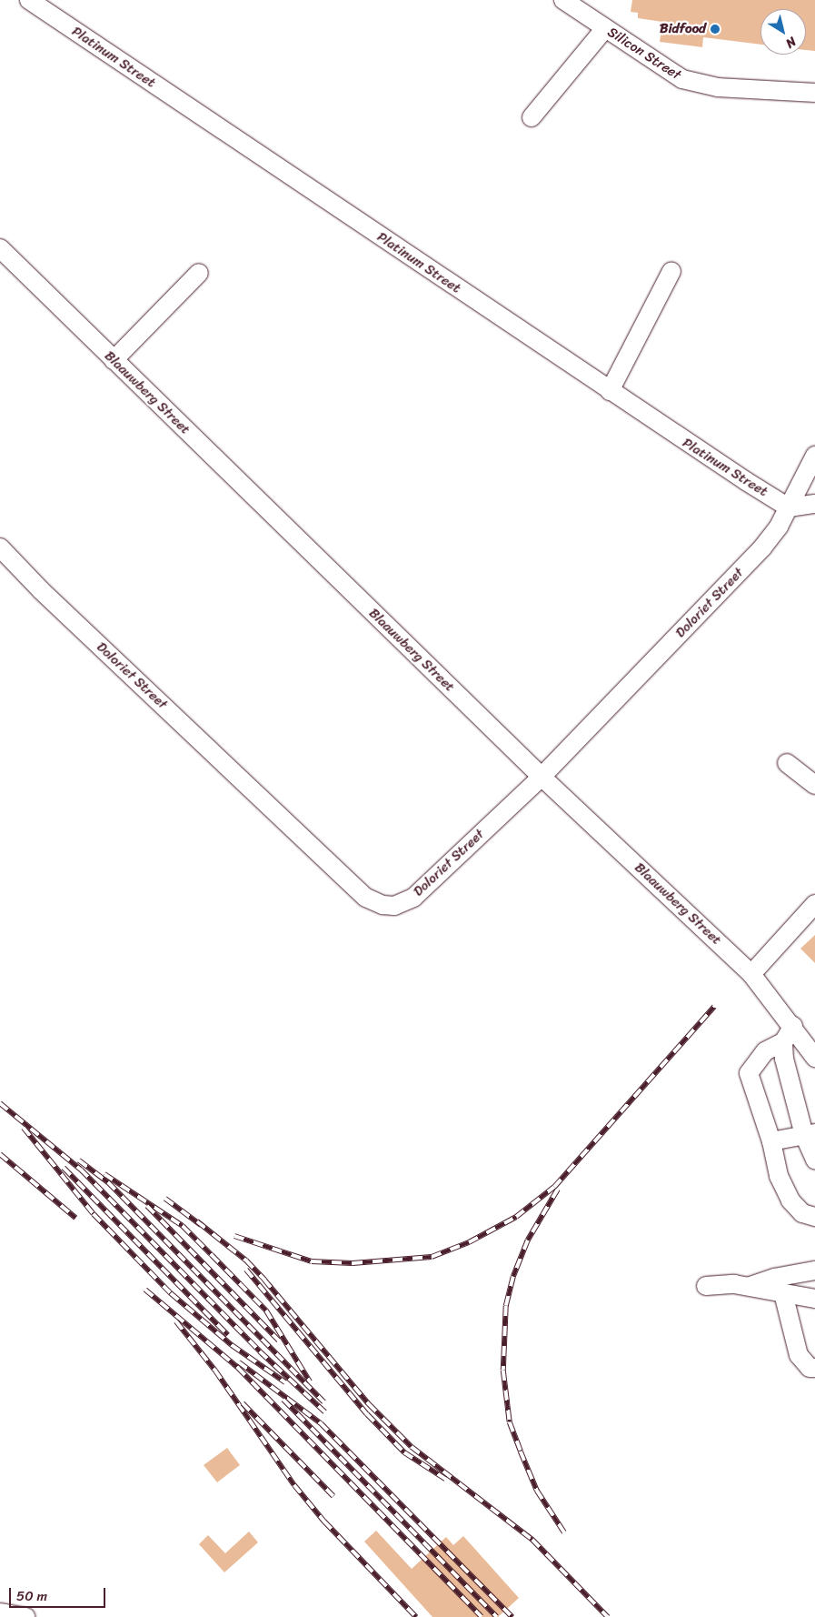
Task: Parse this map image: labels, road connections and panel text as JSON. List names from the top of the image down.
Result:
{
  "streets": {
    "street": [
      "Silicon Street",
      "Platinum Street",
      "Blaauwberg Street",
      "Doloriet Street"
    ]
  },
  "crossings": [
    ["Platinum Street", "Doloriet Street"],
    ["Blaauwberg Street", "Doloriet Street"]
  ],
  "places": ["Bidfood"],
  "scale_bar": "50 m",
  "north": "bottom right"
}
